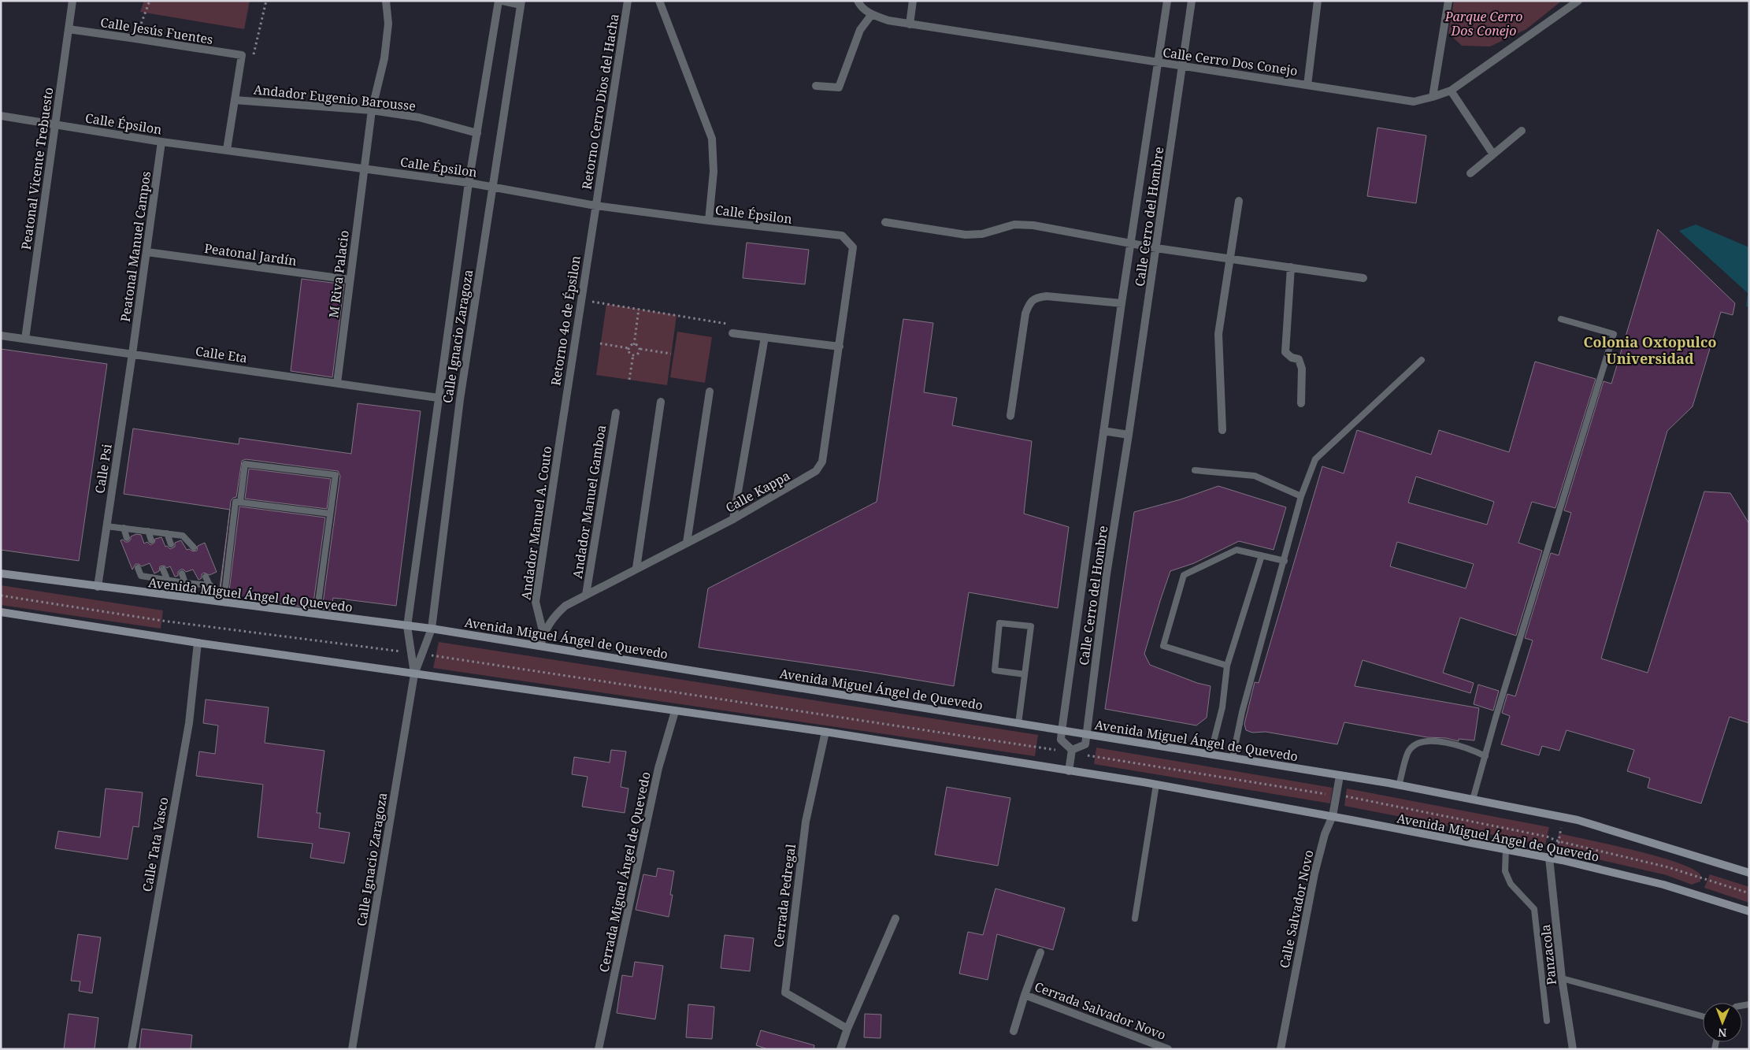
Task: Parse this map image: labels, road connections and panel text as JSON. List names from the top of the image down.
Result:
{
  "streets": {
    "main road": ["Avenida Miguel Ángel de Quevedo"],
    "street": [
      "Calle Jesús Fuentes",
      "Calle Cerro Dos Conejo",
      "Andador Eugenio Barousse",
      "Retorno Cerro Dios del Hacha",
      "Calle Épsilon",
      "Peatonal Vicente Trebuesto",
      "Calle Cerro del Hombre",
      "Peatonal Manuel Campos",
      "Peatonal Jardín",
      "M Riva Palacio",
      "Retorno 4o de Épsilon",
      "Calle Ignacio Zaragoza",
      "Calle Eta",
      "Calle Psi",
      "Calle Kappa",
      "Andador Manuel Gamboa",
      "Andador Manuel A. Couto",
      "Calle Tata Vasco",
      "Cerrada Miguel Ángel de Quevedo",
      "Cerrada Pedregal",
      "Calle Salvador Novo",
      "Panzacola",
      "Cerrada Salvador Novo"
    ]
  },
  "crossings": [
    ["Calle Jesús Fuentes", "Peatonal Vicente Trebuesto"],
    ["Calle Cerro Dos Conejo", "Calle Cerro del Hombre"],
    ["Andador Eugenio Barousse", "M Riva Palacio"],
    ["Andador Eugenio Barousse", "Calle Ignacio Zaragoza"],
    ["Retorno Cerro Dios del Hacha", "Calle Épsilon"],
    ["Retorno Cerro Dios del Hacha", "Retorno 4o de Épsilon"],
    ["Calle Épsilon", "Peatonal Vicente Trebuesto"],
    ["Calle Épsilon", "Peatonal Manuel Campos"],
    ["Calle Épsilon", "M Riva Palacio"],
    ["Calle Épsilon", "Retorno 4o de Épsilon"],
    ["Calle Épsilon", "Calle Ignacio Zaragoza"],
    ["Calle Épsilon", "Calle Kappa"],
    ["Peatonal Vicente Trebuesto", "Calle Eta"],
    ["Calle Cerro del Hombre", "Avenida Miguel Ángel de Quevedo"],
    ["Peatonal Manuel Campos", "Peatonal Jardín"],
    ["Peatonal Manuel Campos", "Calle Eta"],
    ["Peatonal Manuel Campos", "Calle Psi"],
    ["Peatonal Jardín", "M Riva Palacio"],
    ["M Riva Palacio", "Calle Eta"],
    ["Retorno 4o de Épsilon", "Andador Manuel A. Couto"],
    ["Calle Ignacio Zaragoza", "Calle Eta"],
    ["Calle Ignacio Zaragoza", "Avenida Miguel Ángel de Quevedo"],
    ["Calle Eta", "Calle Psi"],
    ["Calle Psi", "Avenida Miguel Ángel de Quevedo"],
    ["Calle Kappa", "Andador Manuel Gamboa"],
    ["Calle Kappa", "Andador Manuel A. Couto"],
    ["Calle Kappa", "Avenida Miguel Ángel de Quevedo"],
    ["Avenida Miguel Ángel de Quevedo", "Calle Tata Vasco"],
    ["Avenida Miguel Ángel de Quevedo", "Cerrada Miguel Ángel de Quevedo"],
    ["Avenida Miguel Ángel de Quevedo", "Cerrada Pedregal"],
    ["Avenida Miguel Ángel de Quevedo", "Calle Salvador Novo"],
    ["Avenida Miguel Ángel de Quevedo", "Panzacola"]
  ],
  "districts": ["Colonia Oxtopulco Universidad"],
  "parks": ["Parque Cerro Dos Conejo"],
  "north": "bottom"
}
